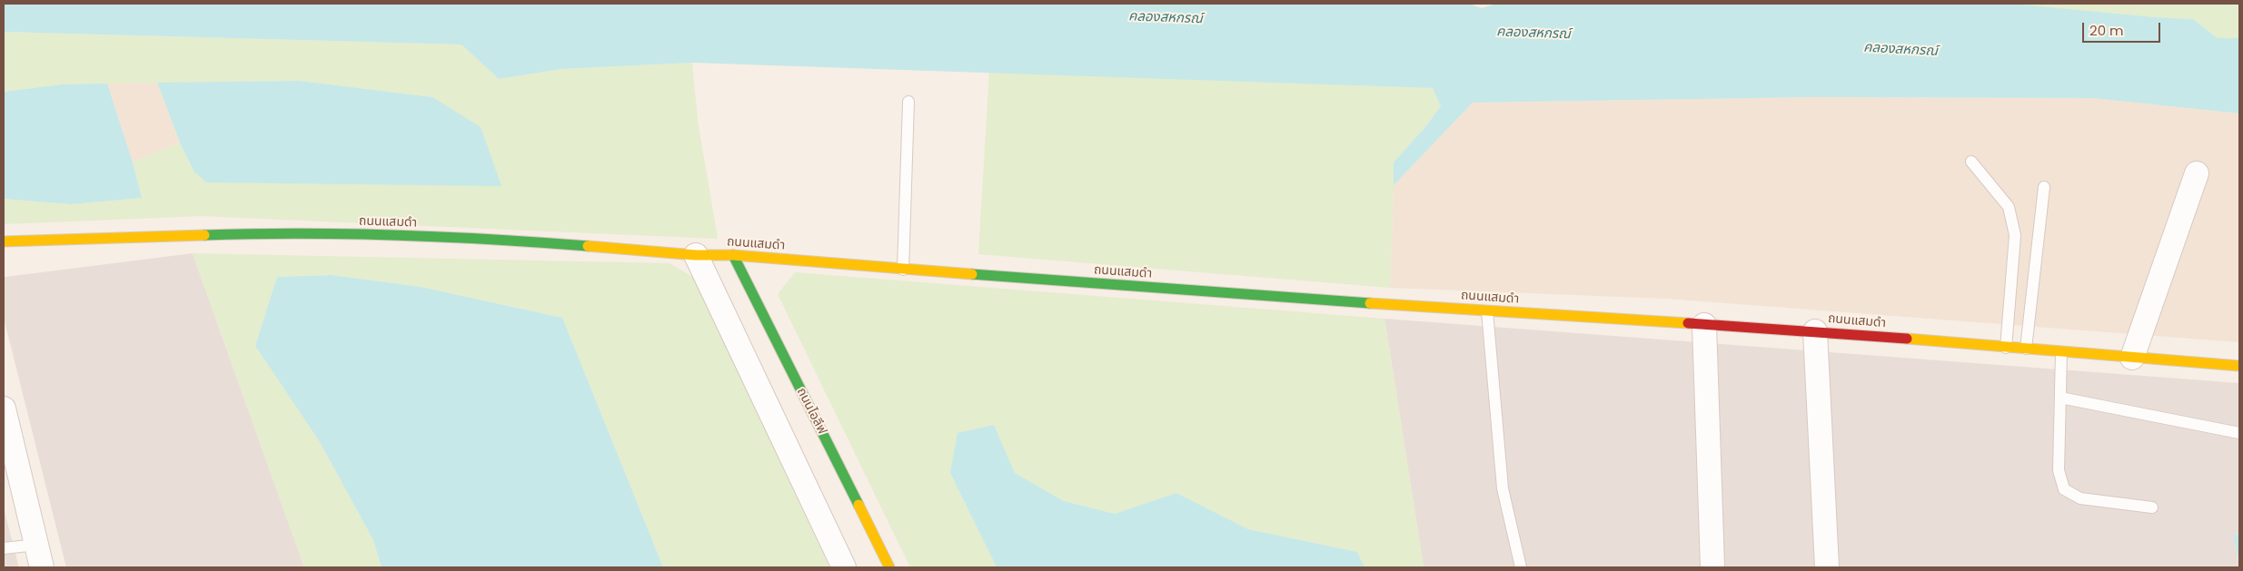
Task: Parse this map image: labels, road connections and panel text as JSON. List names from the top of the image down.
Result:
{
  "streets": {
    "street": ["ถนนแสมดำ", "ถนนไอลีฟ"]
  },
  "crossings": [
    ["ถนนแสมดำ", "ถนนไอลีฟ"]
  ],
  "water": ["คลองสหกรณ์"],
  "scale_bar": "20 m"
}
